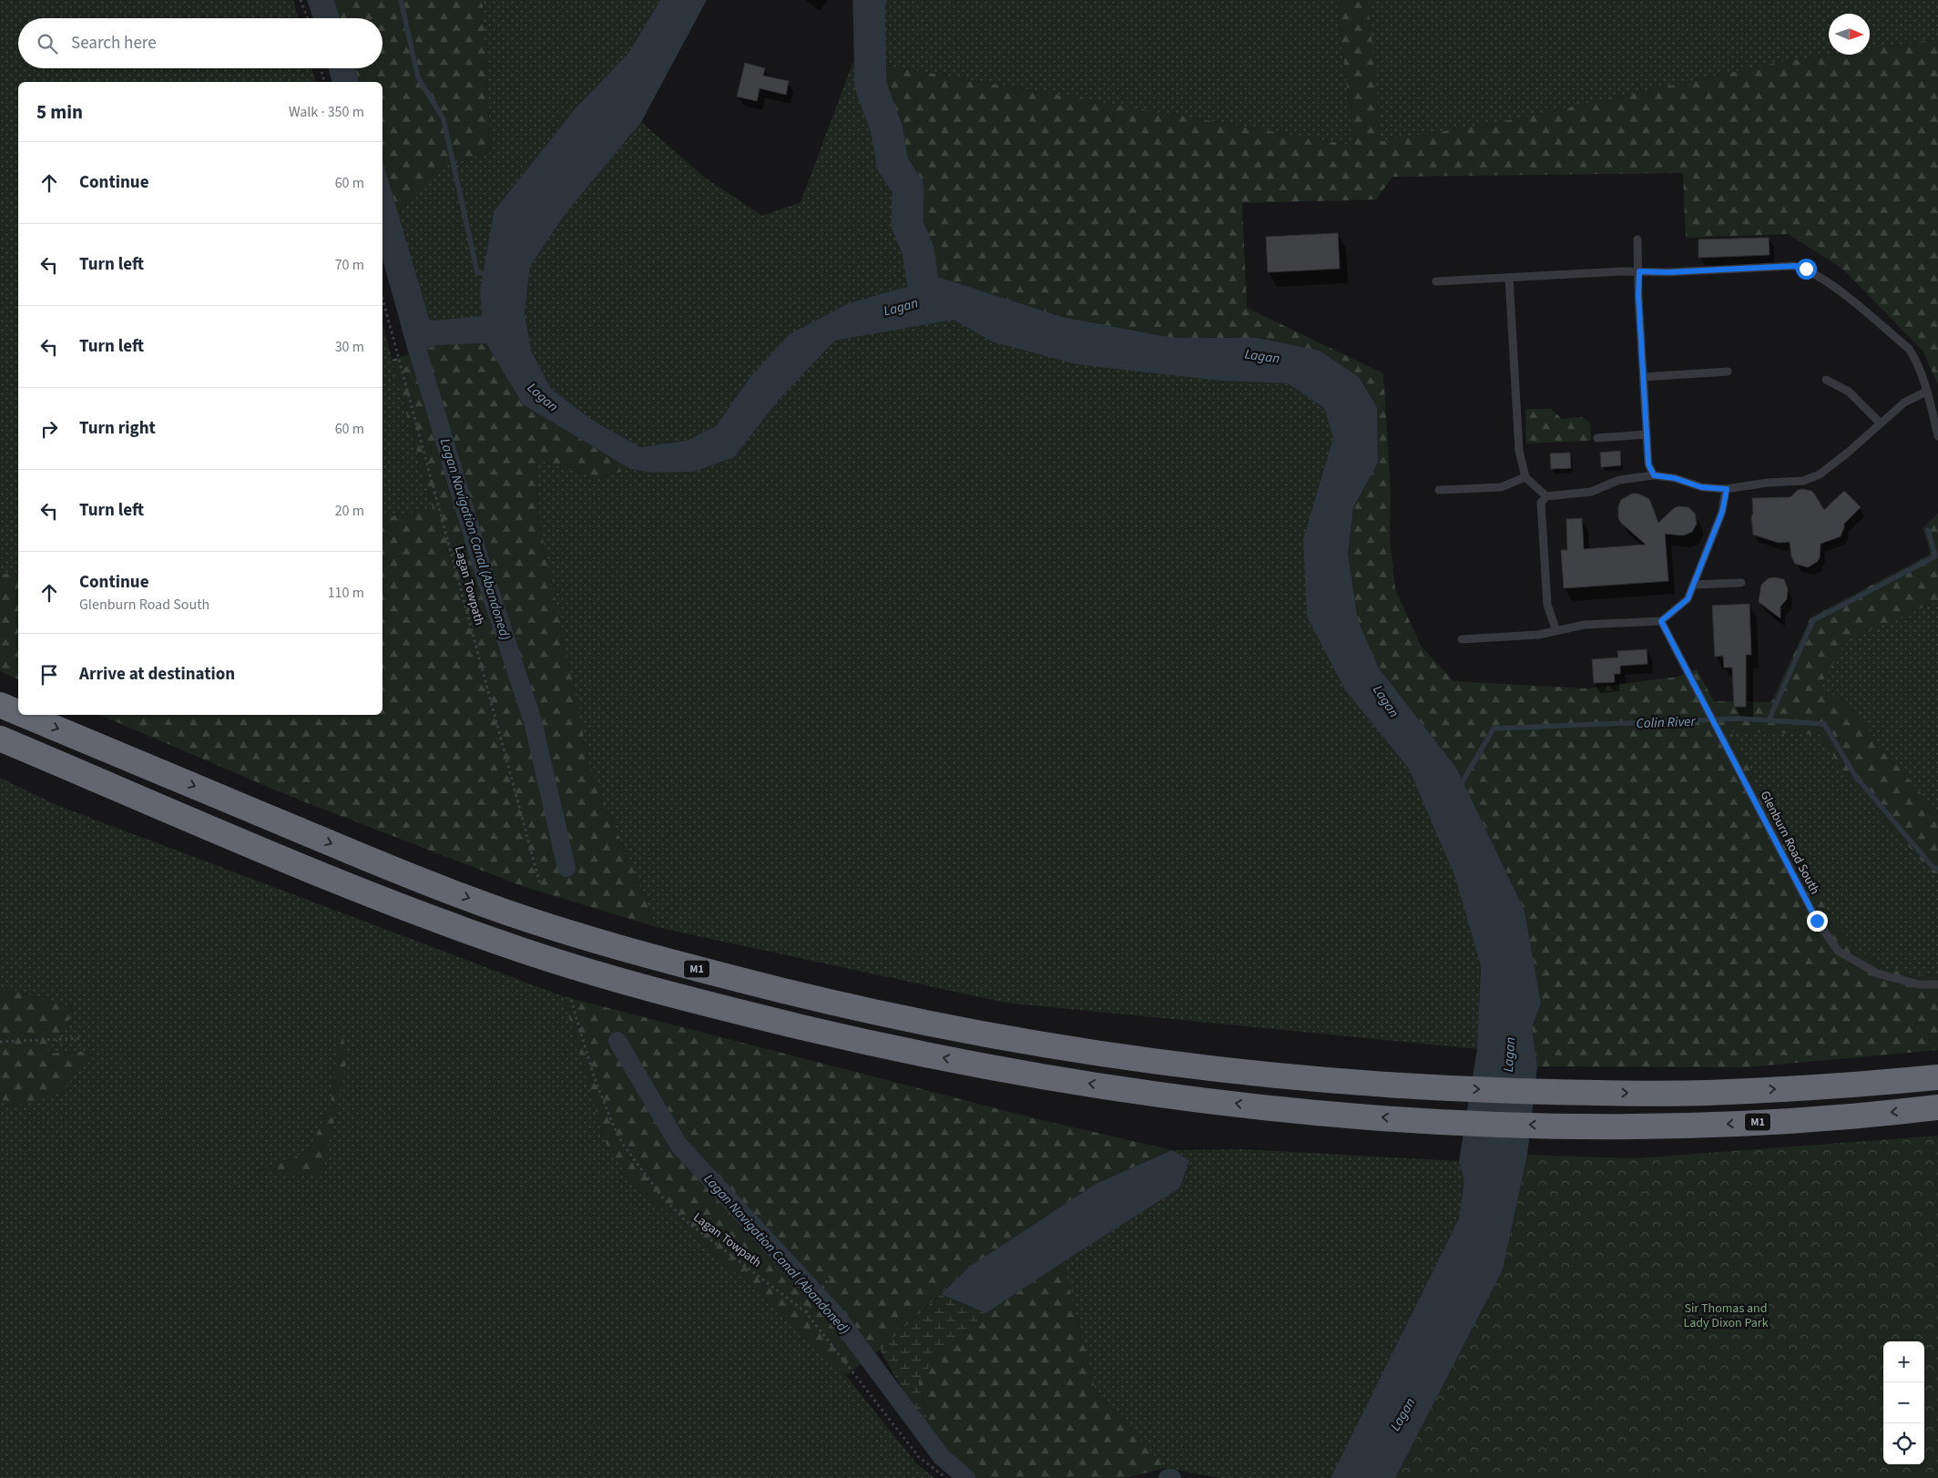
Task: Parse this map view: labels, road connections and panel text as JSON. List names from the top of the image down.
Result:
{
  "streets": {
    "highway": ["M1"],
    "lane": ["Glenburn Road South"],
    "path": ["Lagan Towpath"]
  },
  "water": ["Lagan", "Lagan Navigation Canal (Abandoned)", "Colin River"],
  "parks": ["Sir Thomas and Lady Dixon Park"],
  "north": "right",
  "page": {
    "search": "Search here",
    "heading": ["5 min", "Walk · 350 m"],
    "list": [
      ["Continue", "60 m"],
      ["Turn left", "70 m"],
      ["Turn left", "30 m"],
      ["Turn right", "60 m"],
      ["Turn left", "20 m"],
      ["Continue", "Glenburn Road South", "110 m"],
      "Arrive at destination"
    ],
    "map_buttons": ["+", "−"]
  }
}
